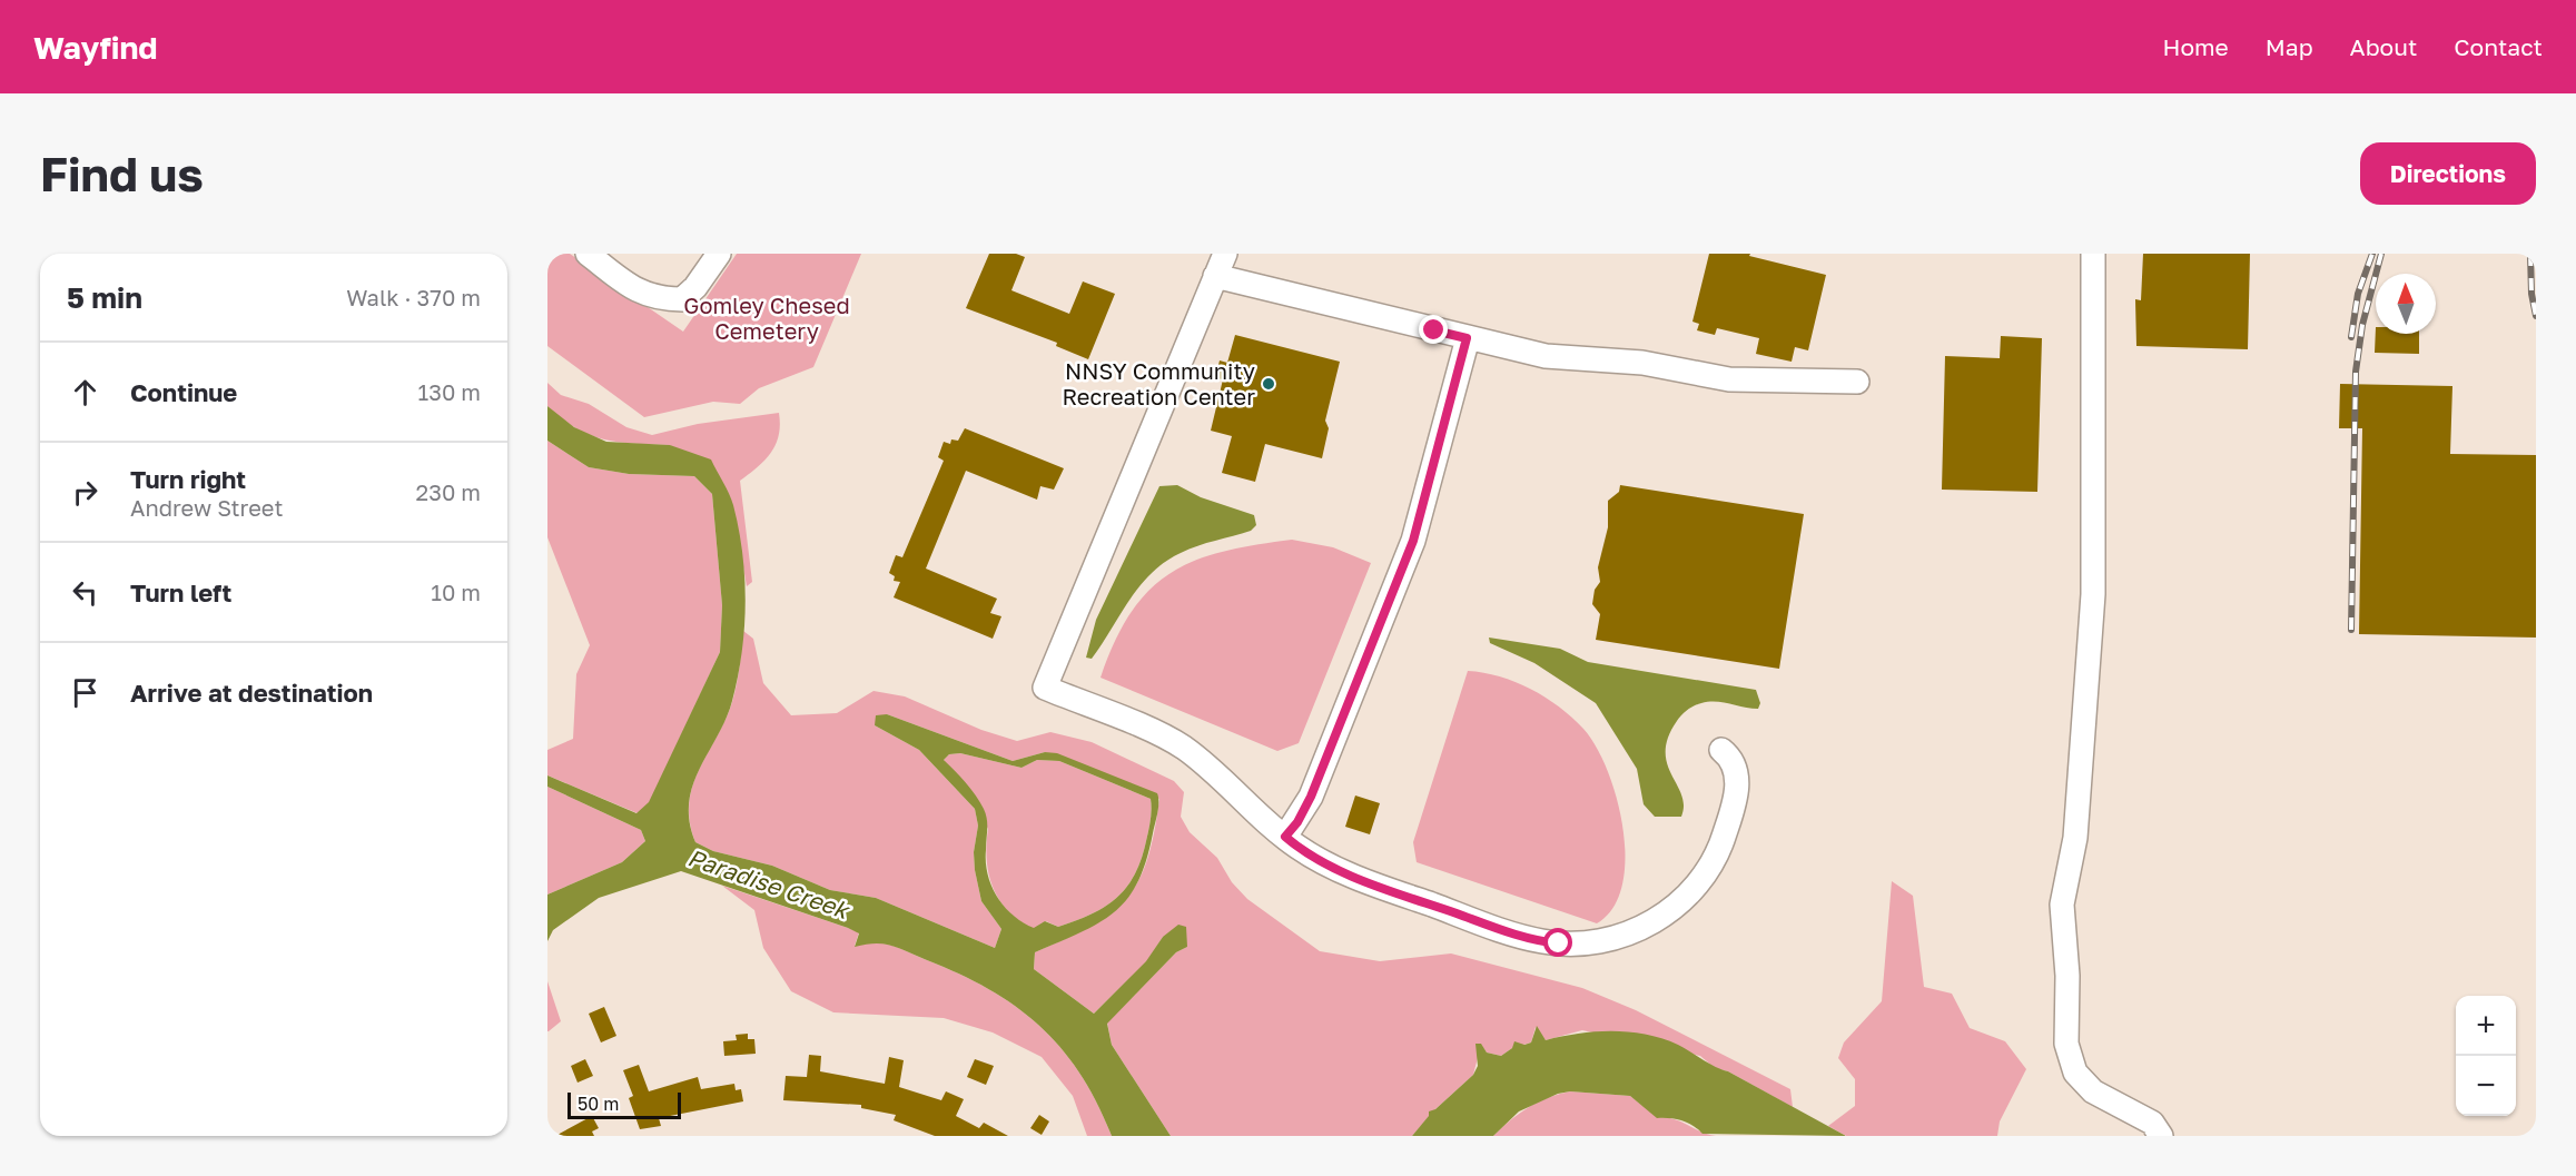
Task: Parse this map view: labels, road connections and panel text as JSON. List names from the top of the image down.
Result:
{
  "water": ["Paradise Creek"],
  "parks": ["Gomley Chesed Cemetery"],
  "places": ["NNSY Community Recreation Center"],
  "scale_bar": "50 m",
  "north": "top",
  "page": {
    "header": "Wayfind",
    "nav": [
      "Home",
      "Map",
      "About",
      "Contact"
    ],
    "buttons": "Directions",
    "title": "Find us",
    "heading": ["5 min", "Walk · 370 m"],
    "list": [
      ["Continue", "130 m"],
      ["Turn right", "Andrew Street", "230 m"],
      ["Turn left", "10 m"],
      "Arrive at destination"
    ],
    "map_buttons": ["+", "−"],
    "scale": "50 m"
  }
}
